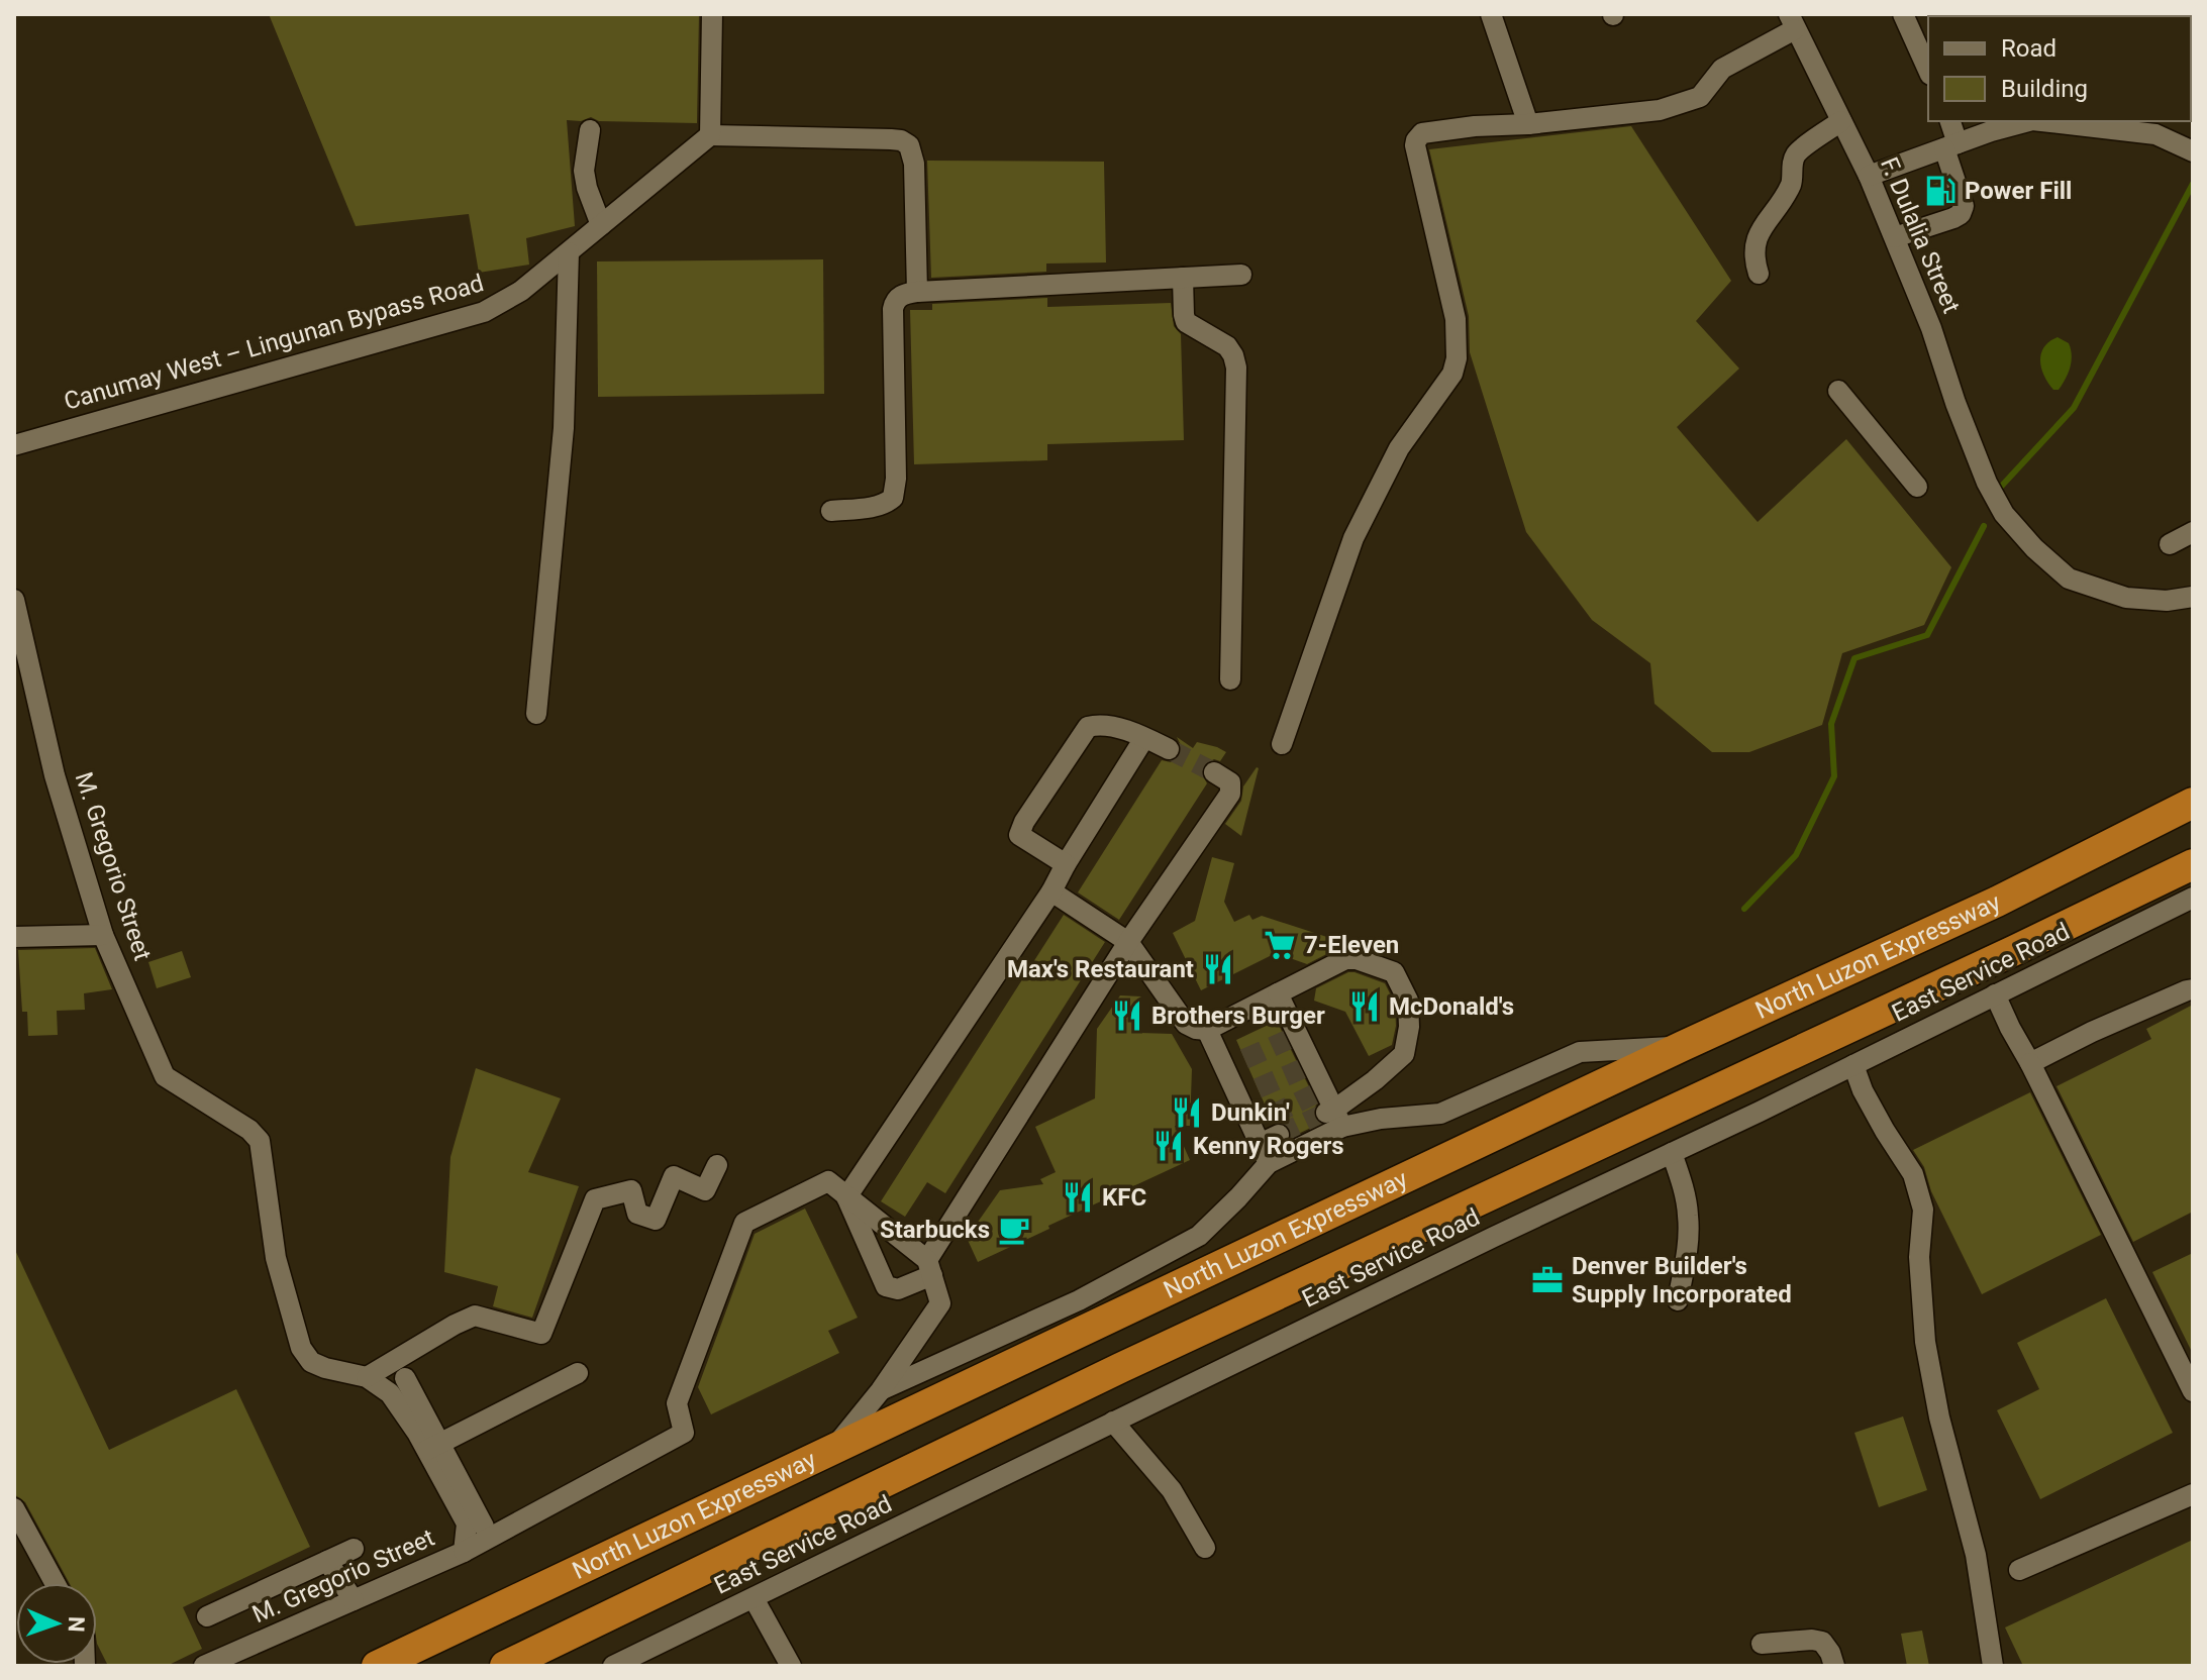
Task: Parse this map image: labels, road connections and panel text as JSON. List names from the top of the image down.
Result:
{
  "streets": {
    "highway": ["North Luzon Expressway"],
    "street": [
      "F. Dulalia Street",
      "Canumay West – Lingunan Bypass Road",
      "M. Gregorio Street",
      "East Service Road"
    ]
  },
  "places": {
    "fuel station": ["Power Fill"],
    "supermarket": ["7-Eleven"],
    "restaurant": [
      "Max's Restaurant",
      "McDonald's",
      "Brothers Burger",
      "Dunkin'",
      "Kenny Rogers",
      "KFC"
    ],
    "cafe": ["Starbucks"],
    "office": ["Denver Builder's Supply Incorporated"]
  },
  "legend": ["Road", "Building"],
  "north": "right"
}
